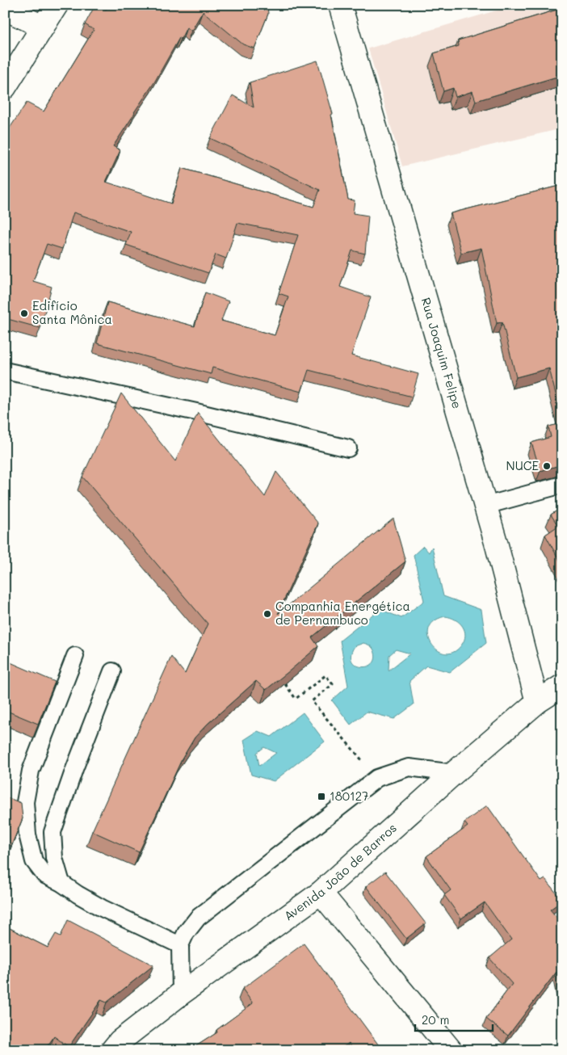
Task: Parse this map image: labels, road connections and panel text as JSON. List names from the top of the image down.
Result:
{
  "streets": {
    "main road": ["Rua Joaquim Felipe", "Avenida João de Barros"]
  },
  "crossings": [
    ["Rua Joaquim Felipe", "Avenida João de Barros"]
  ],
  "places": {
    "other": ["Edifício Santa Mônica", "NUCE", "Companhia Energética de Pernambuco"],
    "transit": ["180127"]
  },
  "scale_bar": "20 m"
}
